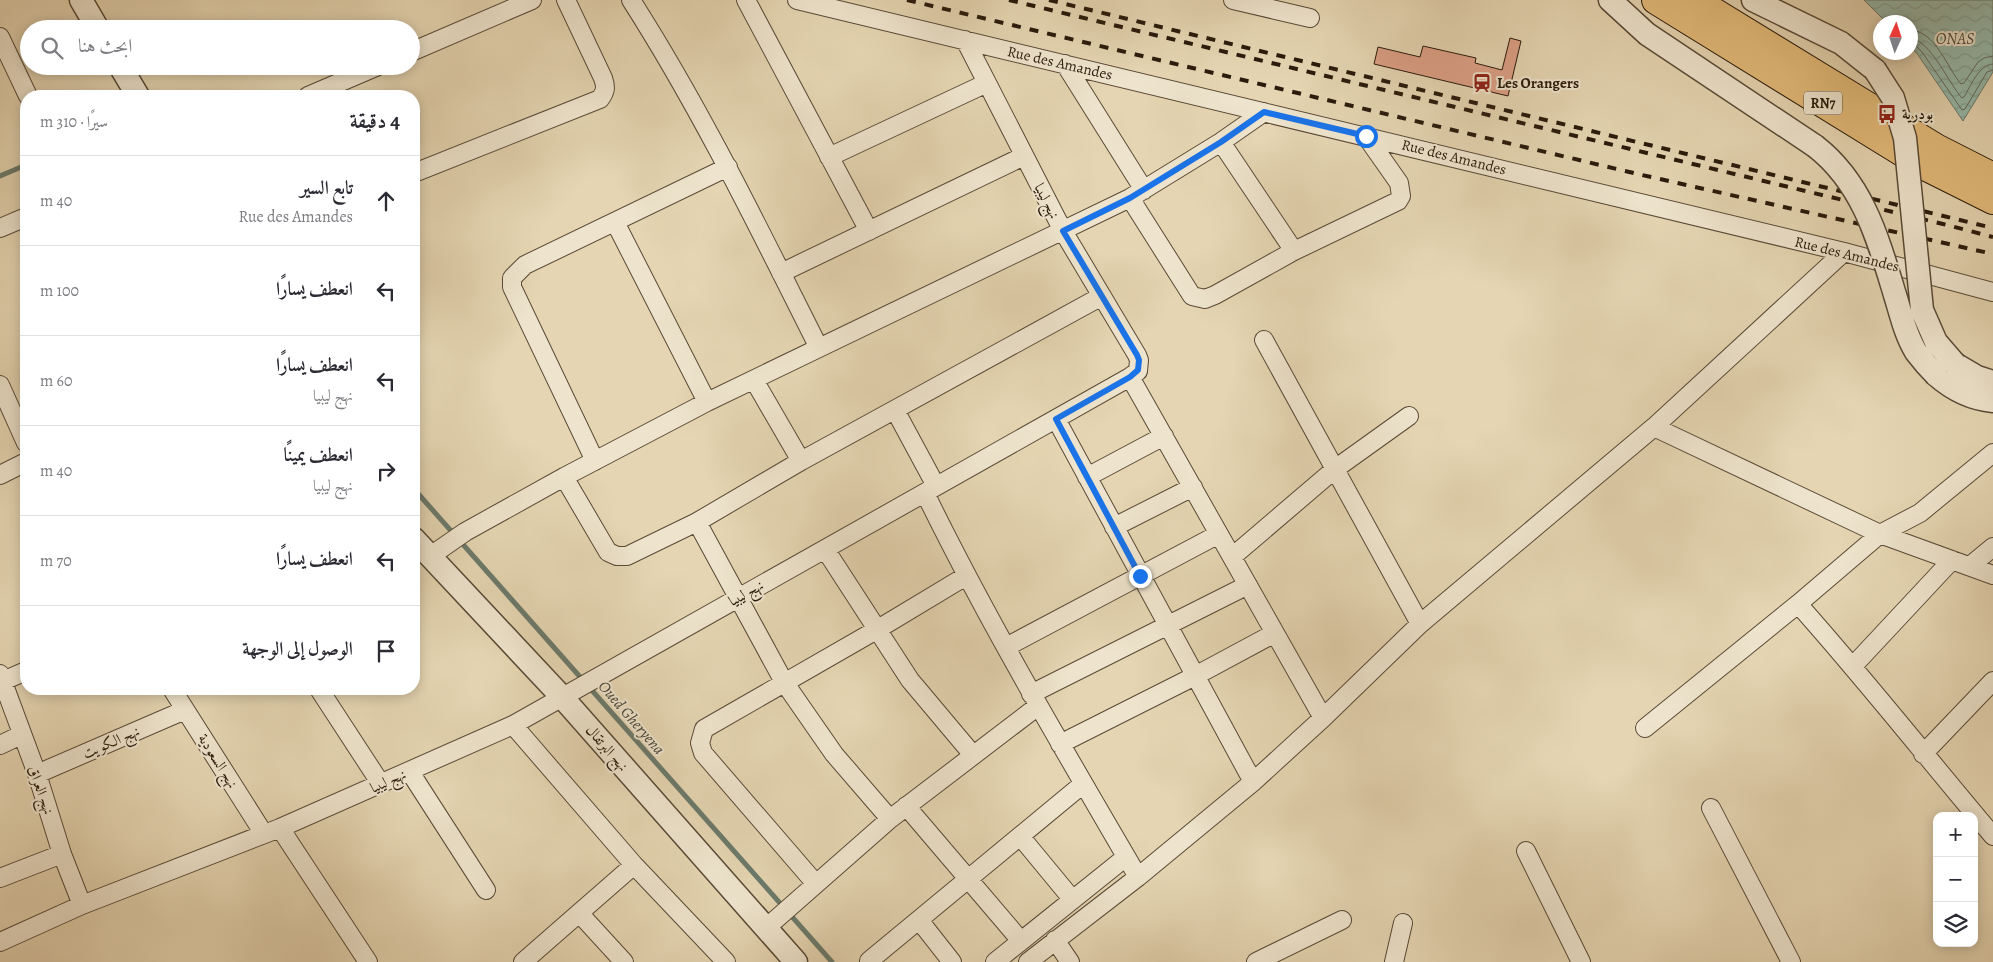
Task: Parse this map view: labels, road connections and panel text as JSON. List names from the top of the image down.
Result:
{
  "streets": {
    "main road": ["RN7"],
    "street": [
      "Rue des Amandes",
      "نهج ليبيا",
      "نهج الكويت",
      "نهج البرتقال",
      "نهج السعودية",
      "نهج العراق"
    ]
  },
  "crossings": [
    ["Rue des Amandes", "نهج ليبيا"],
    ["نهج ليبيا", "نهج البرتقال"],
    ["نهج ليبيا", "نهج السعودية"],
    ["نهج ليبيا", "نهج العراق"],
    ["نهج الكويت", "نهج السعودية"],
    ["نهج الكويت", "نهج العراق"]
  ],
  "water": ["ONAS", "Oued Gheryena"],
  "places": {
    "station": ["Les Orangers"],
    "bus stop": ["بودرية"]
  },
  "north": "top",
  "page": {
    "search": "ابحث هنا",
    "heading": ["4 دقيقة", "سيرًا · 310 m"],
    "list": [
      ["تابع السير", "Rue des Amandes", "40 m"],
      ["انعطف يسارًا", "100 m"],
      ["انعطف يسارًا", "نهج ليبيا", "60 m"],
      ["انعطف يمينًا", "نهج ليبيا", "40 m"],
      ["انعطف يسارًا", "70 m"],
      "الوصول إلى الوجهة"
    ],
    "map_buttons": ["+", "−"]
  }
}
